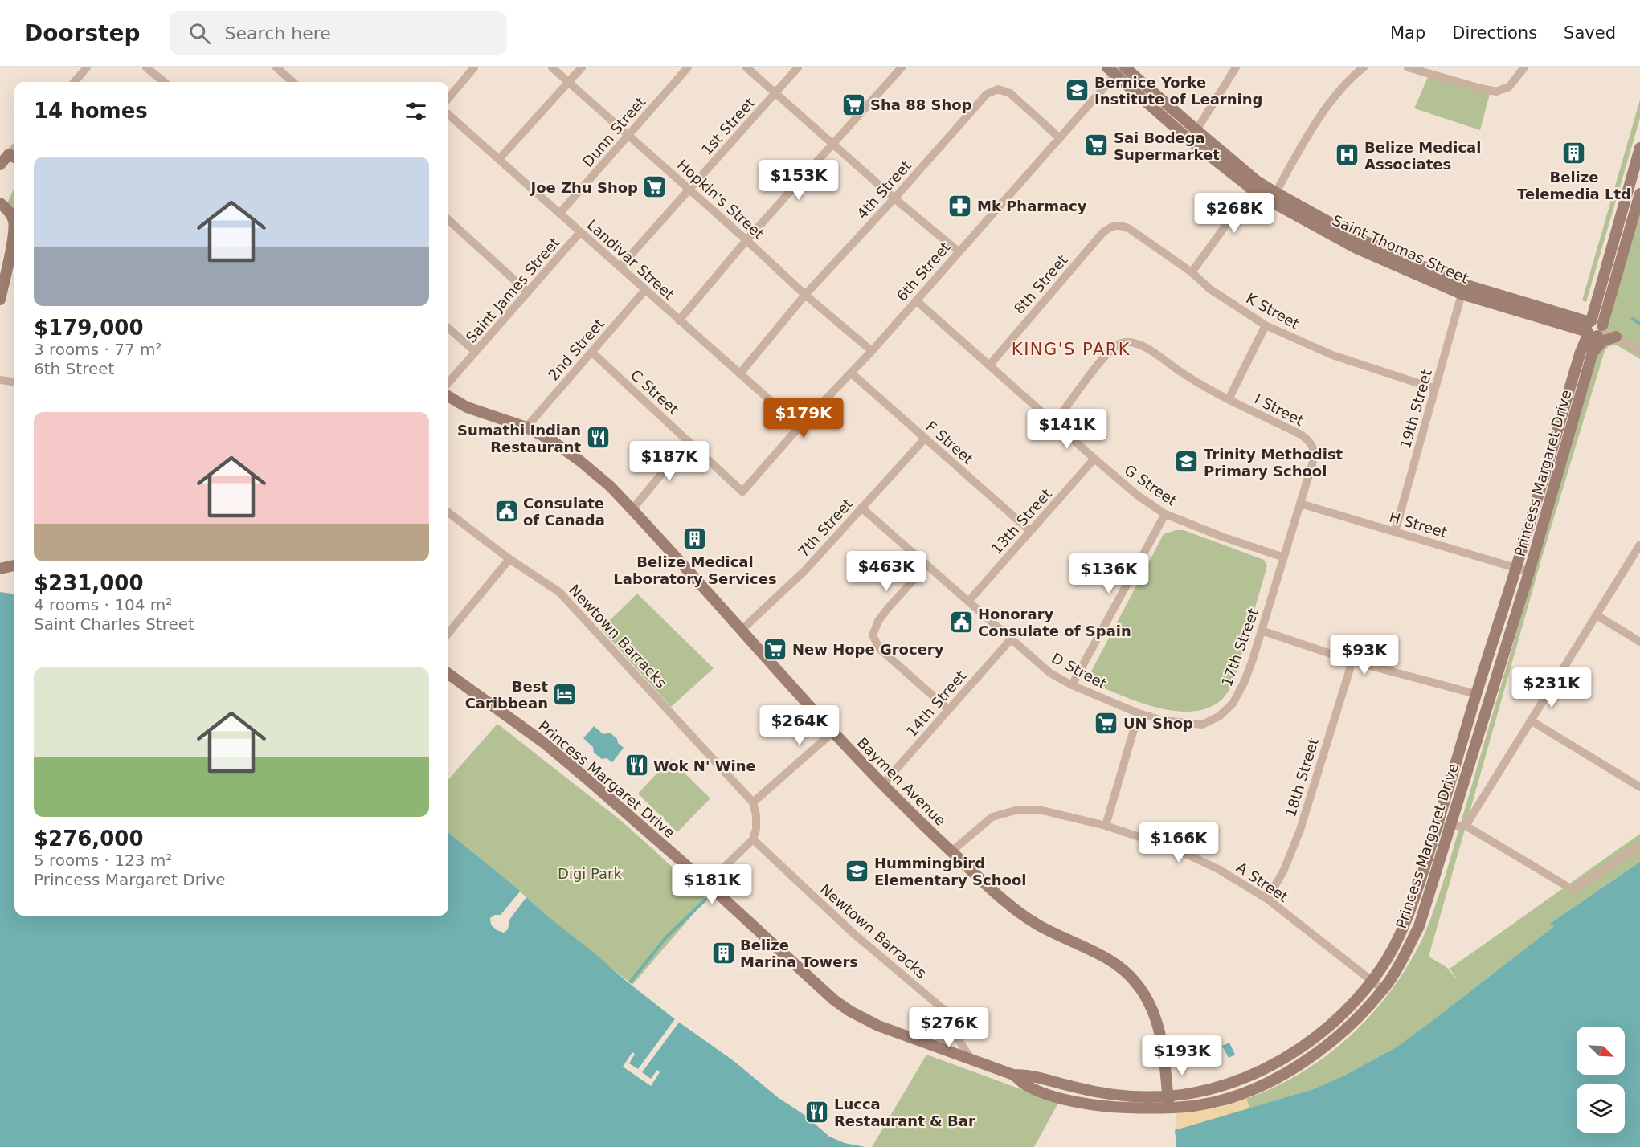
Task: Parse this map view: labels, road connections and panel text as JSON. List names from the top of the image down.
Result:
{
  "streets": {
    "main road": ["Saint Thomas Street", "Princess Margaret Drive", "Baymen Avenue"],
    "street": [
      "1st Street",
      "Dunn Street",
      "4th Street",
      "Hopkin's Street",
      "Landivar Street",
      "6th Street",
      "8th Street",
      "Saint James Street",
      "K Street",
      "2nd Street",
      "C Street",
      "19th Street",
      "I Street",
      "F Street",
      "G Street",
      "13th Street",
      "H Street",
      "7th Street",
      "Newtown Barracks",
      "17th Street",
      "D Street",
      "14th Street",
      "18th Street",
      "A Street"
    ]
  },
  "crossings": [
    ["1st Street", "Hopkin's Street"],
    ["1st Street", "Landivar Street"],
    ["Dunn Street", "Hopkin's Street"],
    ["Dunn Street", "Landivar Street"],
    ["4th Street", "Hopkin's Street"],
    ["4th Street", "Landivar Street"],
    ["4th Street", "6th Street"],
    ["Hopkin's Street", "6th Street"],
    ["Saint Thomas Street", "6th Street"],
    ["Saint Thomas Street", "19th Street"],
    ["Saint Thomas Street", "Princess Margaret Drive"],
    ["Landivar Street", "6th Street"],
    ["Landivar Street", "Saint James Street"],
    ["Landivar Street", "2nd Street"],
    ["6th Street", "C Street"],
    ["6th Street", "F Street"],
    ["6th Street", "G Street"],
    ["8th Street", "K Street"],
    ["8th Street", "G Street"],
    ["K Street", "19th Street"],
    ["2nd Street", "C Street"],
    ["2nd Street", "Baymen Avenue"],
    ["19th Street", "H Street"],
    ["I Street", "G Street"],
    ["I Street", "H Street"],
    ["I Street", "17th Street"],
    ["F Street", "13th Street"],
    ["F Street", "7th Street"],
    ["Princess Margaret Drive", "H Street"],
    ["Princess Margaret Drive", "Newtown Barracks"],
    ["Princess Margaret Drive", "Baymen Avenue"],
    ["Princess Margaret Drive", "A Street"],
    ["G Street", "13th Street"],
    ["G Street", "17th Street"],
    ["13th Street", "D Street"],
    ["7th Street", "D Street"],
    ["7th Street", "Baymen Avenue"],
    ["17th Street", "D Street"],
    ["D Street", "14th Street"],
    ["14th Street", "Baymen Avenue"],
    ["18th Street", "A Street"],
    ["Baymen Avenue", "A Street"]
  ],
  "districts": ["KING'S PARK"],
  "parks": ["Digi Park"],
  "places": {
    "school or university": ["Bernice Yorke Institute of Learning", "Trinity Methodist Primary School", "Hummingbird Elementary School"],
    "supermarket": [
      "Sha 88 Shop",
      "Sai Bodega Supermarket",
      "Joe Zhu Shop",
      "New Hope Grocery",
      "UN Shop"
    ],
    "building": ["Belize Telemedia Ltd", "Belize Medical Laboratory Services", "Belize Marina Towers"],
    "hospital": ["Belize Medical Associates"],
    "pharmacy": ["Mk Pharmacy"],
    "restaurant": ["Sumathi Indian Restaurant", "Wok N' Wine", "Lucca Restaurant & Bar"],
    "public building": ["Consulate of Canada", "Honorary Consulate of Spain"],
    "hotel": ["Best Caribbean"]
  },
  "north": "bottom right",
  "page": {
    "header": "Doorstep",
    "search": "Search here",
    "nav": ["Map", "Directions", "Saved"],
    "heading": "14 homes",
    "list": [
      {
        "name": "$179,000",
        "note": "3 rooms · 77 m² · 6th Street"
      },
      {
        "name": "$231,000",
        "note": "4 rooms · 104 m² · Saint Charles Street"
      },
      {
        "name": "$276,000",
        "note": "5 rooms · 123 m² · Princess Margaret Drive"
      }
    ],
    "price": [
      "$153K",
      "$268K",
      "$179K",
      "$141K",
      "$187K",
      "$463K",
      "$136K",
      "$93K",
      "$231K",
      "$264K",
      "$166K",
      "$181K",
      "$276K",
      "$193K"
    ]
  }
}
